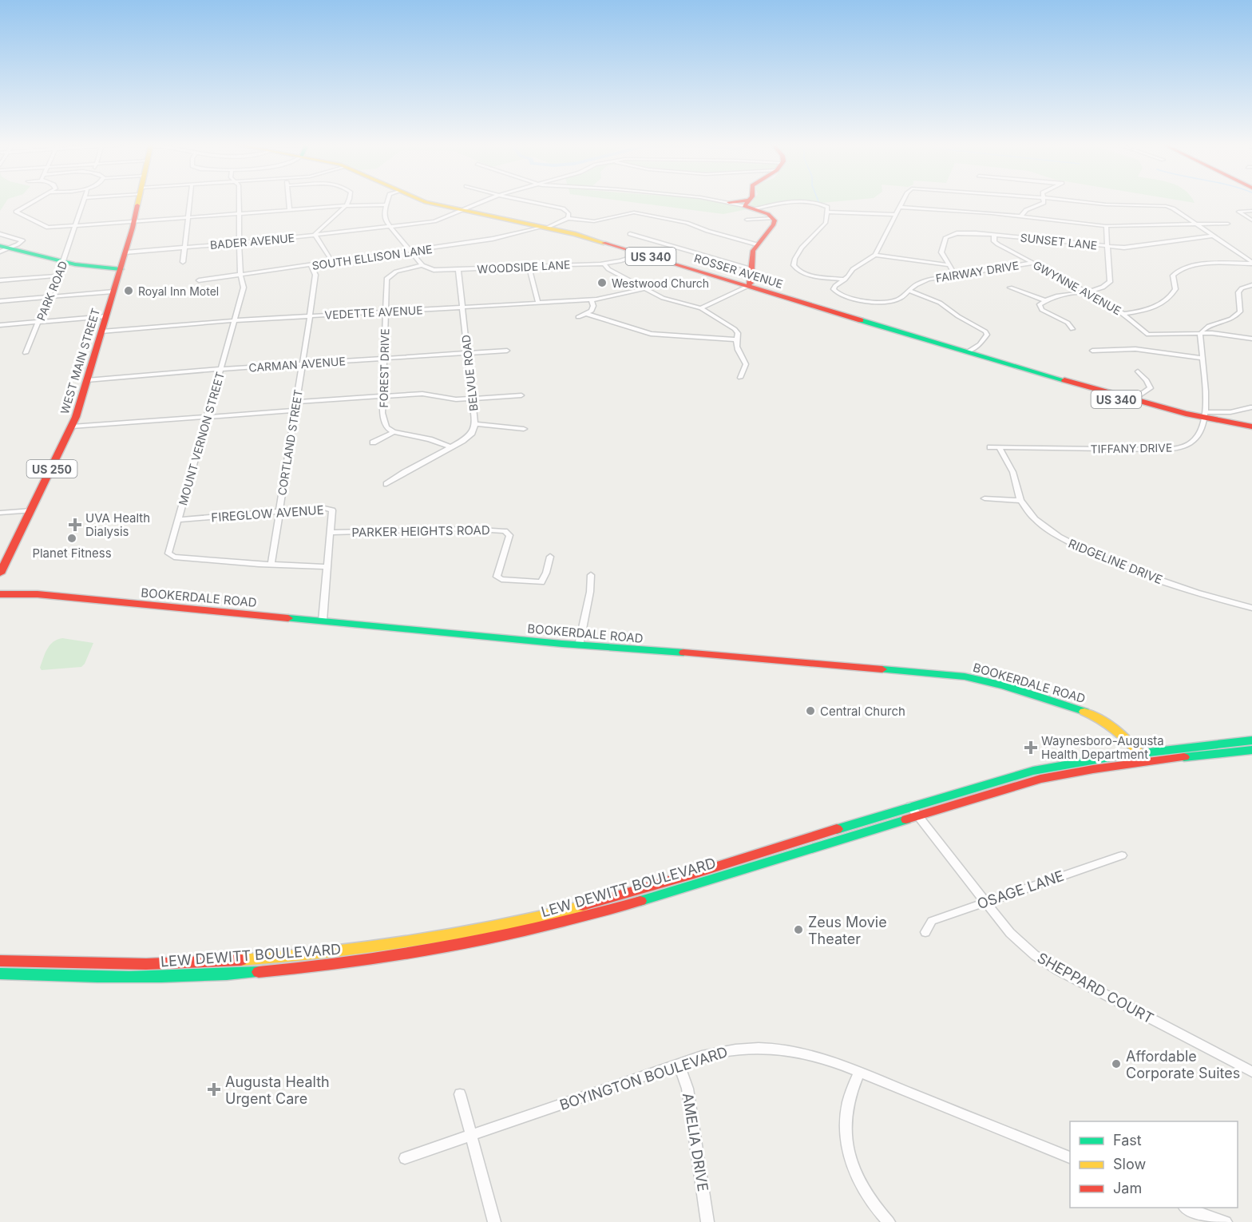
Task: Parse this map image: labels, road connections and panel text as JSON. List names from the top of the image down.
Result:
{
  "streets": {
    "main road": [
      "US 340",
      "ROSSER AVENUE",
      "WEST MAIN STREET",
      "US 250",
      "BOOKERDALE ROAD",
      "LEW DEWITT BOULEVARD"
    ],
    "street": [
      "BADER AVENUE",
      "SUNSET LANE",
      "SOUTH ELLISON LANE",
      "WOODSIDE LANE",
      "FAIRWAY DRIVE",
      "GWYNNE AVENUE",
      "PARK ROAD",
      "VEDETTE AVENUE",
      "CARMAN AVENUE",
      "FOREST DRIVE",
      "BELVUE ROAD",
      "MOUNT VERNON STREET",
      "CORTLAND STREET",
      "TIFFANY DRIVE",
      "FIREGLOW AVENUE",
      "PARKER HEIGHTS ROAD",
      "RIDGELINE DRIVE",
      "OSAGE LANE",
      "SHEPPARD COURT",
      "BOYINGTON BOULEVARD",
      "AMELIA DRIVE"
    ]
  },
  "crossings": [
    ["BADER AVENUE", "ROSSER AVENUE"],
    ["BADER AVENUE", "WEST MAIN STREET"],
    ["BADER AVENUE", "MOUNT VERNON STREET"],
    ["SUNSET LANE", "FAIRWAY DRIVE"],
    ["SUNSET LANE", "GWYNNE AVENUE"],
    ["SOUTH ELLISON LANE", "ROSSER AVENUE"],
    ["SOUTH ELLISON LANE", "MOUNT VERNON STREET"],
    ["SOUTH ELLISON LANE", "CORTLAND STREET"],
    ["WOODSIDE LANE", "ROSSER AVENUE"],
    ["WOODSIDE LANE", "FOREST DRIVE"],
    ["WOODSIDE LANE", "BELVUE ROAD"],
    ["ROSSER AVENUE", "TIFFANY DRIVE"],
    ["FAIRWAY DRIVE", "GWYNNE AVENUE"],
    ["VEDETTE AVENUE", "WEST MAIN STREET"],
    ["VEDETTE AVENUE", "FOREST DRIVE"],
    ["VEDETTE AVENUE", "BELVUE ROAD"],
    ["VEDETTE AVENUE", "MOUNT VERNON STREET"],
    ["VEDETTE AVENUE", "CORTLAND STREET"],
    ["WEST MAIN STREET", "CARMAN AVENUE"],
    ["CARMAN AVENUE", "FOREST DRIVE"],
    ["CARMAN AVENUE", "BELVUE ROAD"],
    ["CARMAN AVENUE", "MOUNT VERNON STREET"],
    ["CARMAN AVENUE", "CORTLAND STREET"],
    ["MOUNT VERNON STREET", "CORTLAND STREET"],
    ["MOUNT VERNON STREET", "FIREGLOW AVENUE"],
    ["CORTLAND STREET", "FIREGLOW AVENUE"],
    ["TIFFANY DRIVE", "RIDGELINE DRIVE"],
    ["FIREGLOW AVENUE", "PARKER HEIGHTS ROAD"],
    ["FIREGLOW AVENUE", "BOOKERDALE ROAD"],
    ["BOOKERDALE ROAD", "LEW DEWITT BOULEVARD"],
    ["LEW DEWITT BOULEVARD", "SHEPPARD COURT"],
    ["OSAGE LANE", "SHEPPARD COURT"],
    ["BOYINGTON BOULEVARD", "AMELIA DRIVE"]
  ],
  "places": {
    "other": [
      "Westwood Church",
      "Royal Inn Motel",
      "Planet Fitness",
      "Central Church",
      "Zeus Movie Theater",
      "Affordable Corporate Suites"
    ],
    "health": ["UVA Health Dialysis", "Waynesboro-Augusta Health Department", "Augusta Health Urgent Care"]
  },
  "legend": ["Fast", "Slow", "Jam"]
}
